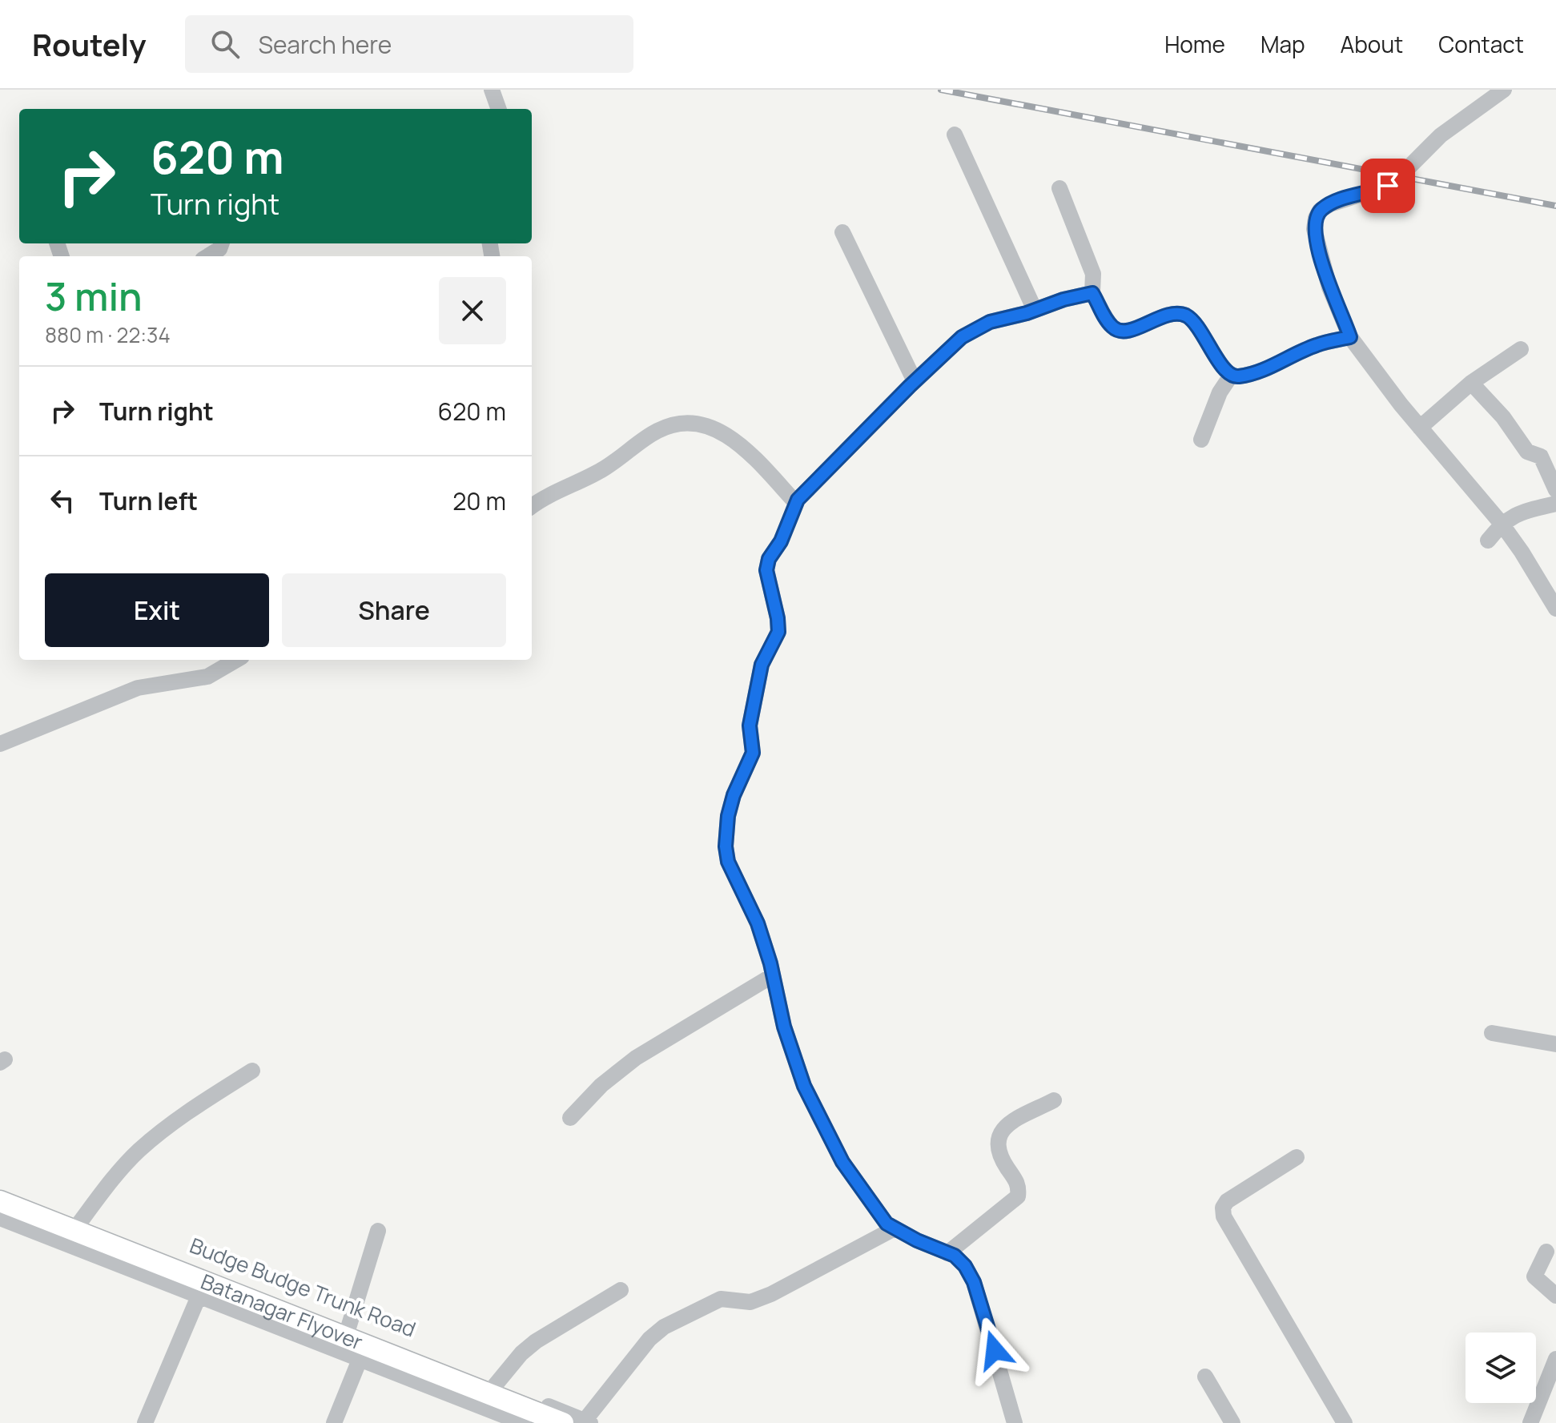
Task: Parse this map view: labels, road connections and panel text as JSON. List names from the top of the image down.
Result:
{
  "streets": {
    "main road": ["Batanagar Flyover"],
    "street": ["Budge Budge Trunk Road"]
  },
  "page": {
    "header": "Routely",
    "search": "Search here",
    "nav": [
      "Home",
      "Map",
      "About",
      "Contact"
    ],
    "turn": ["620 m", "Turn right"],
    "heading": ["3 min", "880 m · 22:34"],
    "list": [
      {
        "name": "Turn right",
        "value": "620 m"
      },
      {
        "name": "Turn left",
        "value": "20 m"
      }
    ],
    "buttons": ["Exit", "Share"]
  }
}
